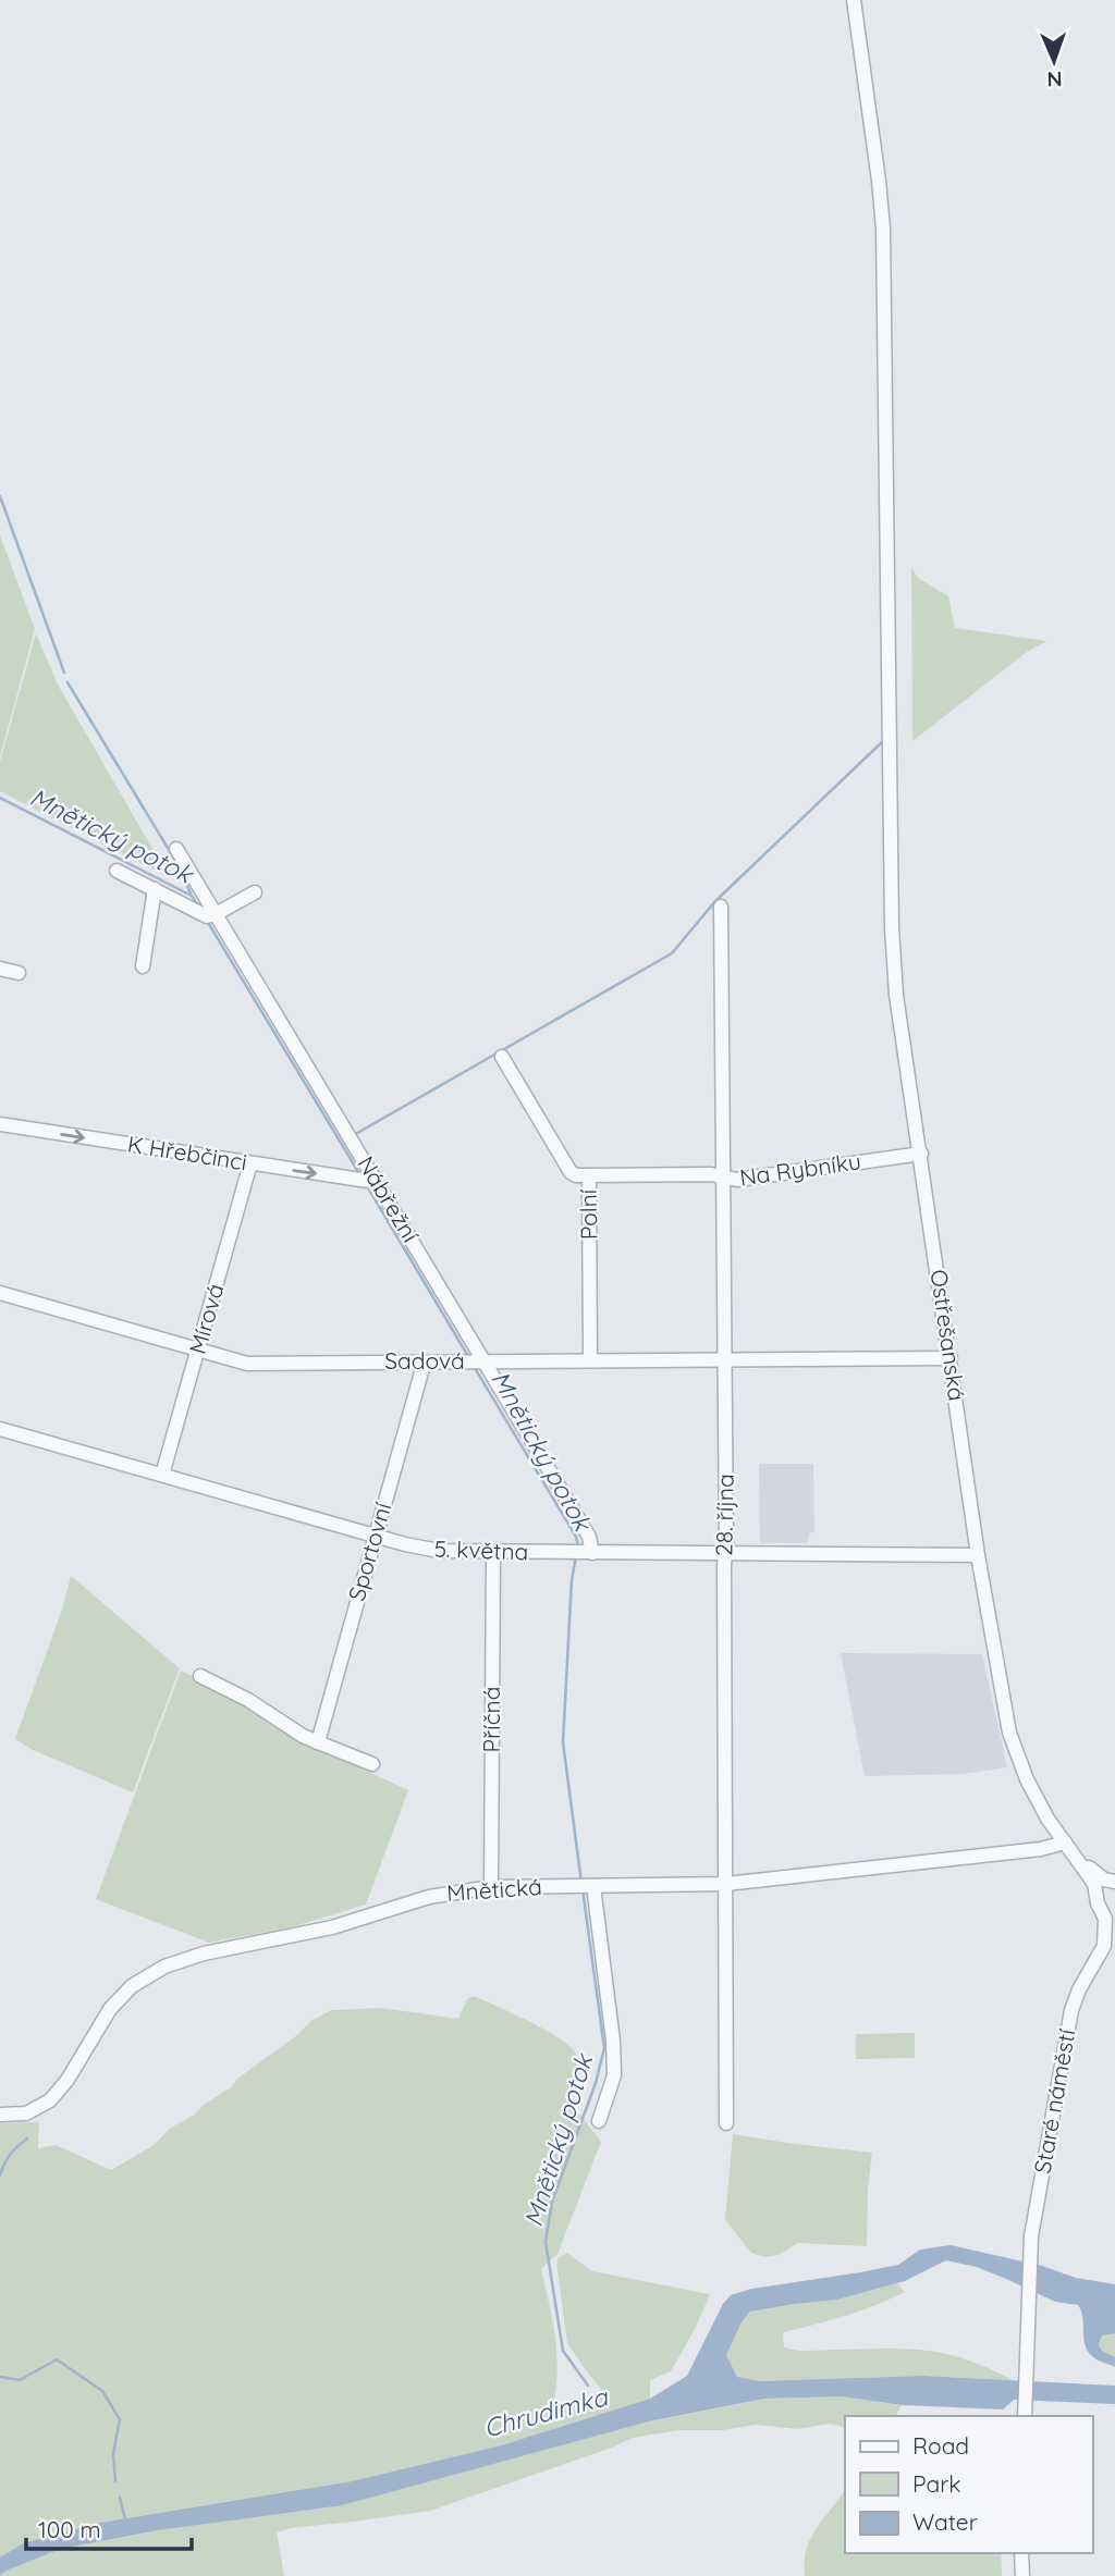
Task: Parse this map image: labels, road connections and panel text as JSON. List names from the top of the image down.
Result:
{
  "streets": {
    "street": [
      "K Hřebčinci",
      "Na Rybníku",
      "Nábřežní",
      "Polní",
      "Mírová",
      "Ostřešanská",
      "Sadová",
      "28. října",
      "5. května",
      "Sportovní",
      "Příčná",
      "Mnětická",
      "Staré náměstí"
    ]
  },
  "crossings": [
    ["K Hřebčinci", "Nábřežní"],
    ["K Hřebčinci", "Mírová"],
    ["Na Rybníku", "Polní"],
    ["Na Rybníku", "Ostřešanská"],
    ["Na Rybníku", "28. října"],
    ["Nábřežní", "Sadová"],
    ["Nábřežní", "5. května"],
    ["Polní", "Sadová"],
    ["Mírová", "Sadová"],
    ["Mírová", "5. května"],
    ["Ostřešanská", "Sadová"],
    ["Ostřešanská", "5. května"],
    ["Ostřešanská", "Mnětická"],
    ["Ostřešanská", "Staré náměstí"],
    ["Sadová", "28. října"],
    ["Sadová", "Sportovní"],
    ["28. října", "5. května"],
    ["28. října", "Mnětická"],
    ["5. května", "Sportovní"],
    ["5. května", "Příčná"],
    ["Příčná", "Mnětická"],
    ["Mnětická", "Staré náměstí"]
  ],
  "one_way": ["K Hřebčinci"],
  "water": ["Mnětický potok", "Chrudimka"],
  "legend": ["Road", "Park", "Water"],
  "scale_bar": "100 m",
  "north": "bottom"
}
